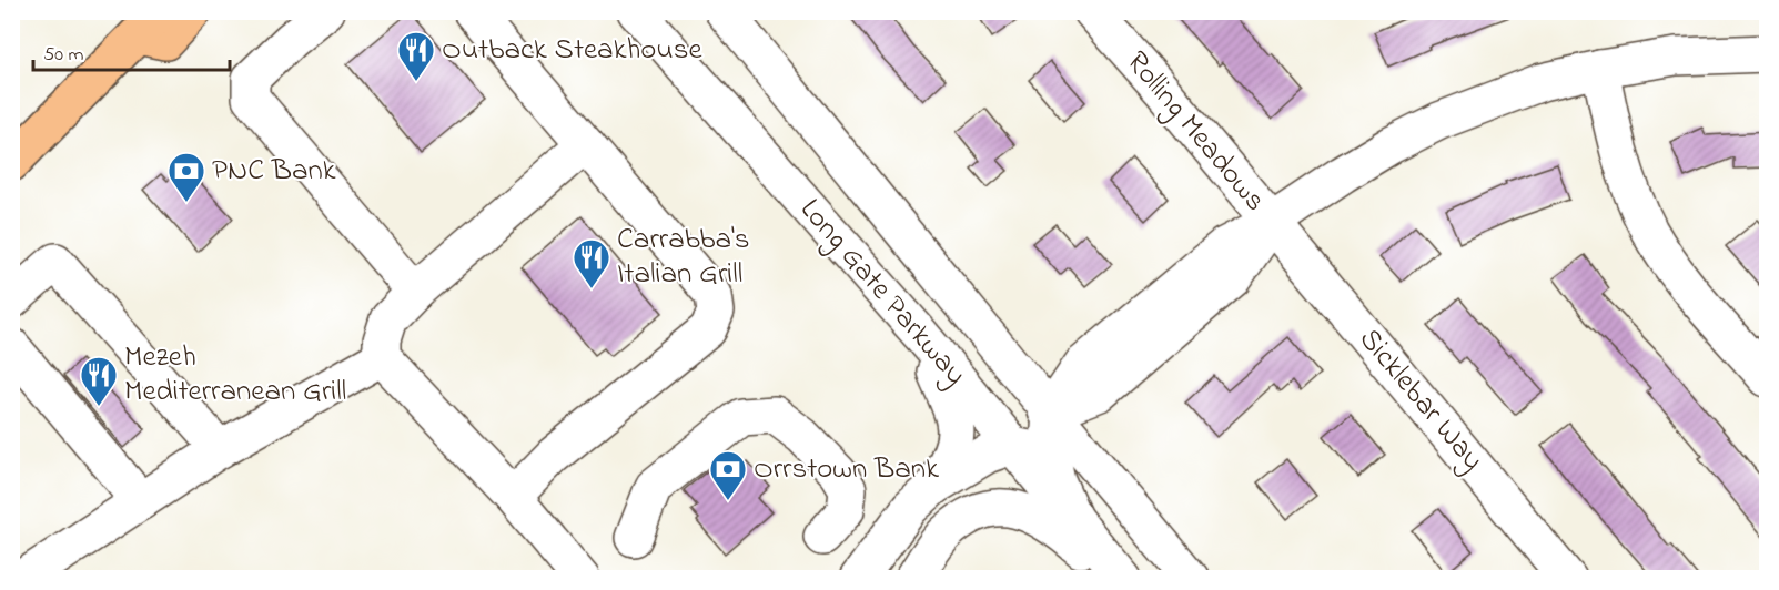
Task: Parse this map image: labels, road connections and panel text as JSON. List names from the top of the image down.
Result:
{
  "streets": {
    "street": ["Rolling Meadows", "Long Gate Parkway", "Sicklebar Way"]
  },
  "crossings": [
    ["Rolling Meadows", "Sicklebar Way"]
  ],
  "places": {
    "restaurant": ["Outback Steakhouse", "Carrabba's Italian Grill", "Mezeh Mediterranean Grill"],
    "bank": ["PNC Bank", "Orrstown Bank"]
  },
  "scale_bar": "50 m"
}
